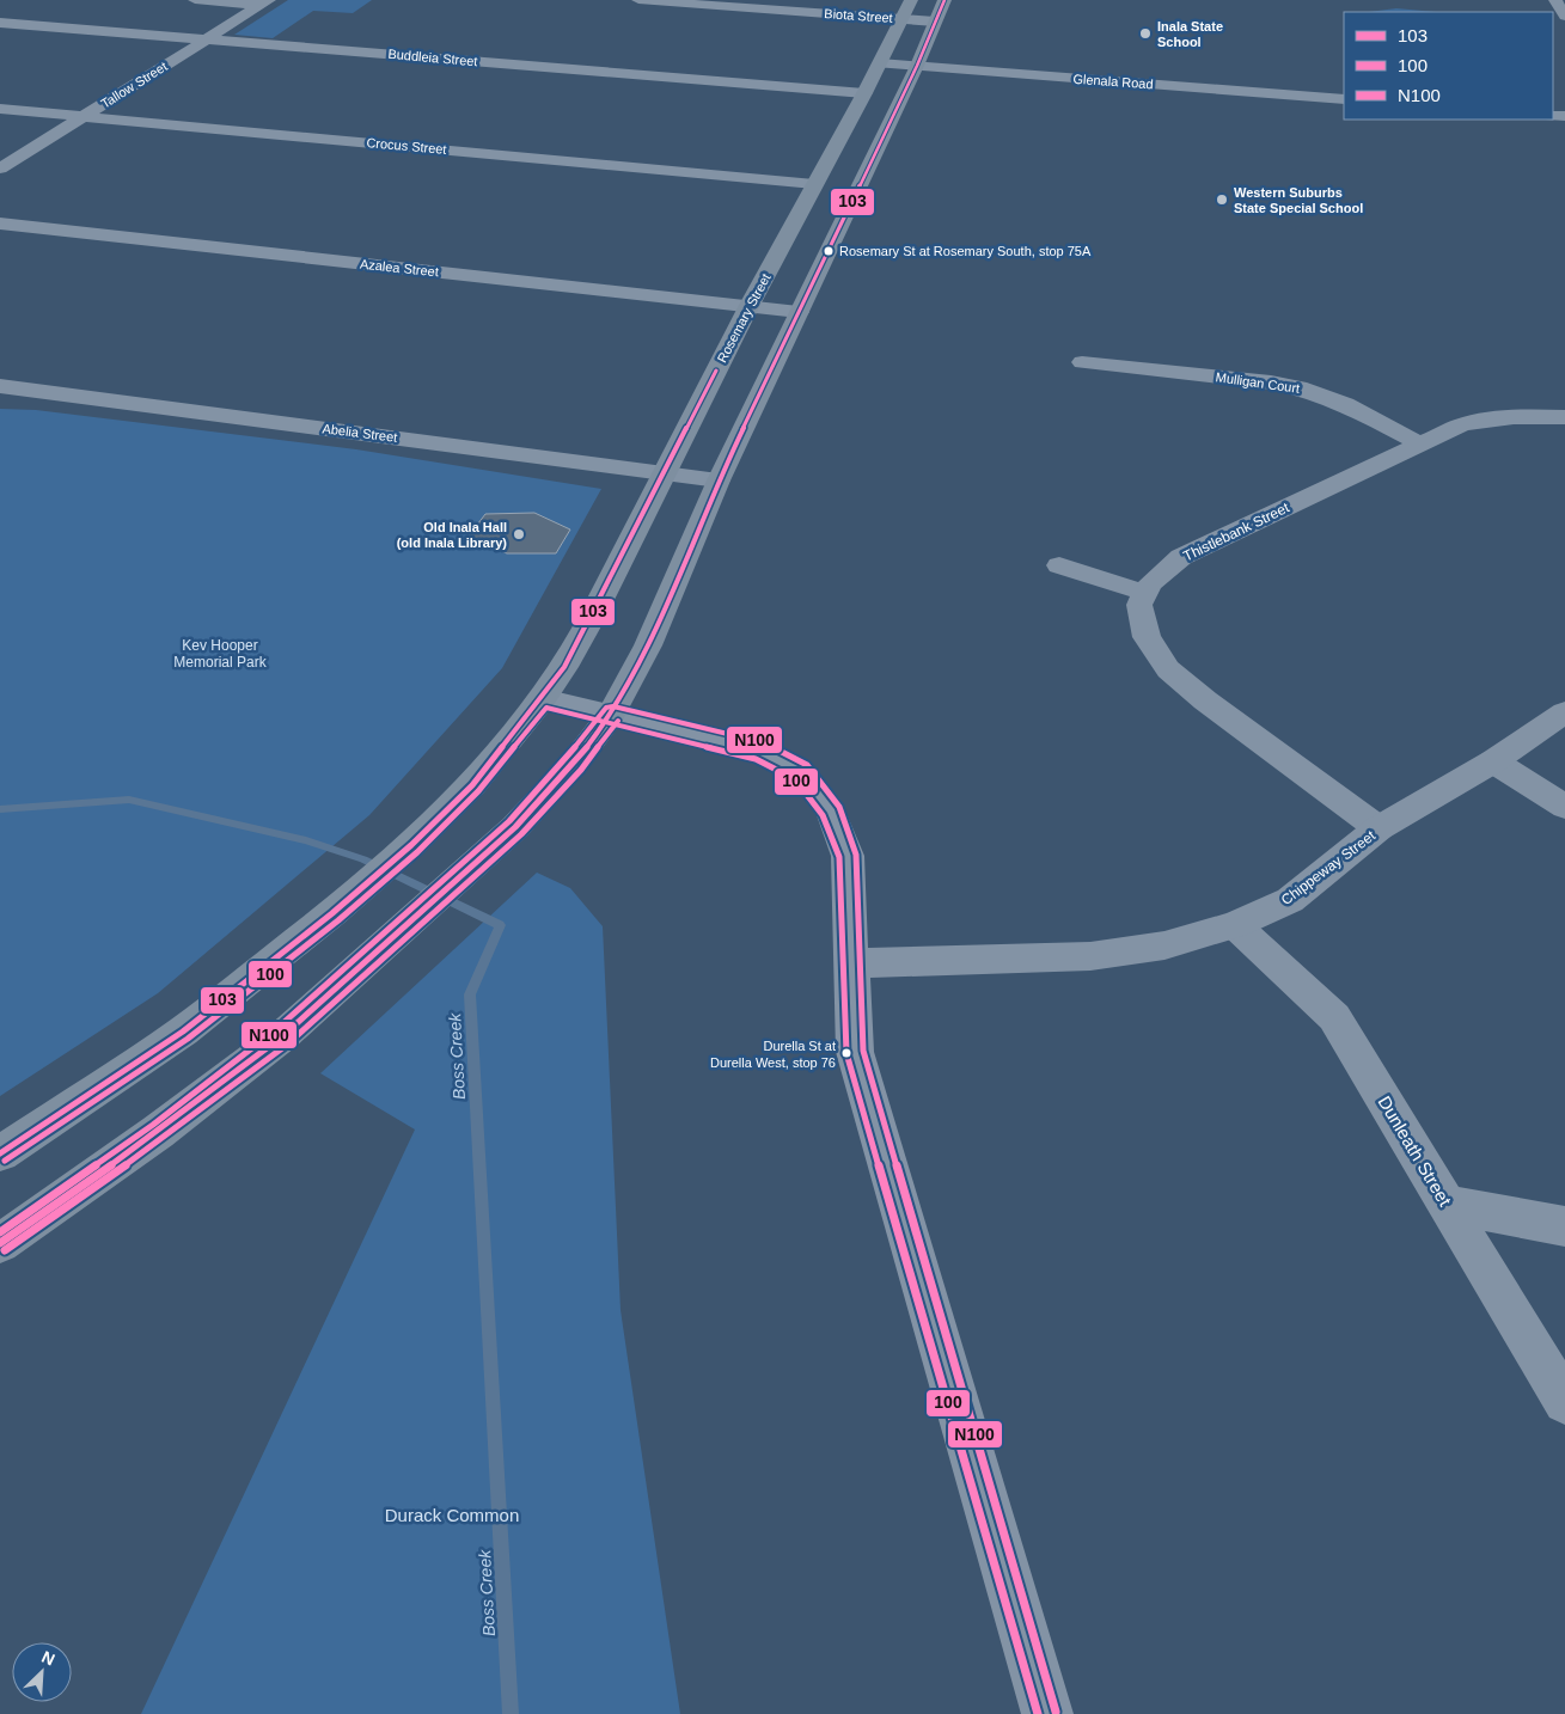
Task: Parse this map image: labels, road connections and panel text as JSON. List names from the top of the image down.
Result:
{
  "streets": {
    "main road": ["Rosemary Street"],
    "street": [
      "Biota Street",
      "Buddleia Street",
      "Glenala Road",
      "Tallow Street",
      "Crocus Street",
      "Azalea Street",
      "Mulligan Court",
      "Abelia Street",
      "Thistlebank Street",
      "Chippeway Street",
      "Dunleath Street"
    ]
  },
  "crossings": [
    ["Biota Street", "Rosemary Street"],
    ["Buddleia Street", "Tallow Street"],
    ["Buddleia Street", "Rosemary Street"],
    ["Glenala Road", "Rosemary Street"],
    ["Tallow Street", "Crocus Street"],
    ["Crocus Street", "Rosemary Street"],
    ["Azalea Street", "Rosemary Street"],
    ["Rosemary Street", "Abelia Street"],
    ["Mulligan Court", "Thistlebank Street"],
    ["Chippeway Street", "Dunleath Street"]
  ],
  "water": ["Boss Creek"],
  "parks": ["Kev Hooper Memorial Park", "Durack Common"],
  "places": [
    "Inala State School",
    "Western Suburbs State Special School",
    "Rosemary St at Rosemary South, stop 75A",
    "Old Inala Hall (old Inala Library)",
    "Durella St at Durella West, stop 76"
  ],
  "lines": ["transit line 103", "transit line N100", "transit line 100"],
  "legend": ["103", "100", "N100"],
  "north": "top right"
}
